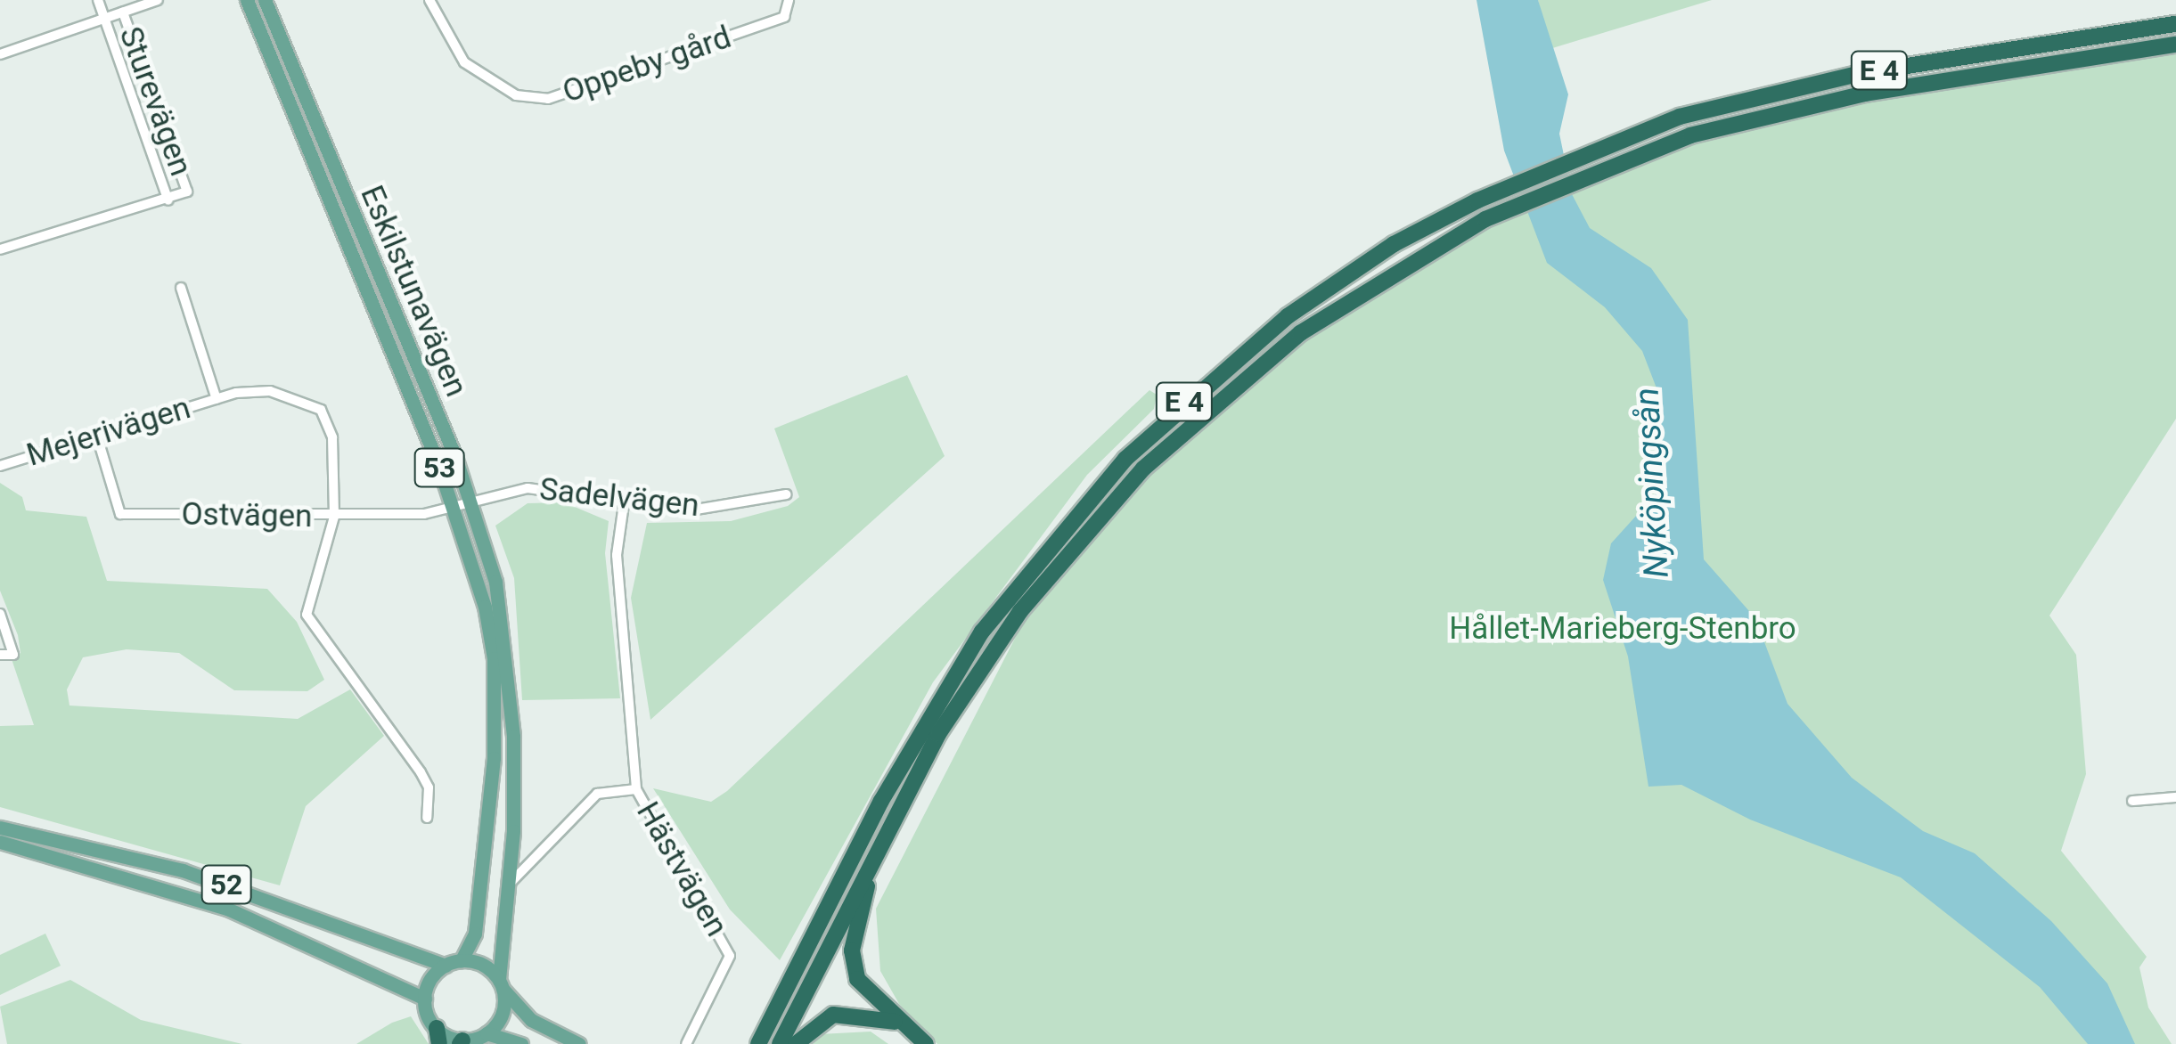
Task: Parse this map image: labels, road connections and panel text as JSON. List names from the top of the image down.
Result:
{
  "streets": {
    "highway": ["E 4"],
    "main road": ["Eskilstunavägen", "53", "52"],
    "street": [
      "Oppeby gård",
      "Sturevägen",
      "Mejerivägen",
      "Sadelvägen",
      "Ostvägen",
      "Hästvägen"
    ]
  },
  "crossings": [
    ["Eskilstunavägen", "Sadelvägen"],
    ["Eskilstunavägen", "Ostvägen"],
    ["Eskilstunavägen", "Hästvägen"],
    ["Eskilstunavägen", "52"],
    ["Mejerivägen", "Ostvägen"],
    ["Sadelvägen", "Ostvägen"],
    ["Sadelvägen", "Hästvägen"]
  ],
  "water": ["Nyköpingsån"],
  "parks": ["Hållet-Marieberg-Stenbro"]
}
